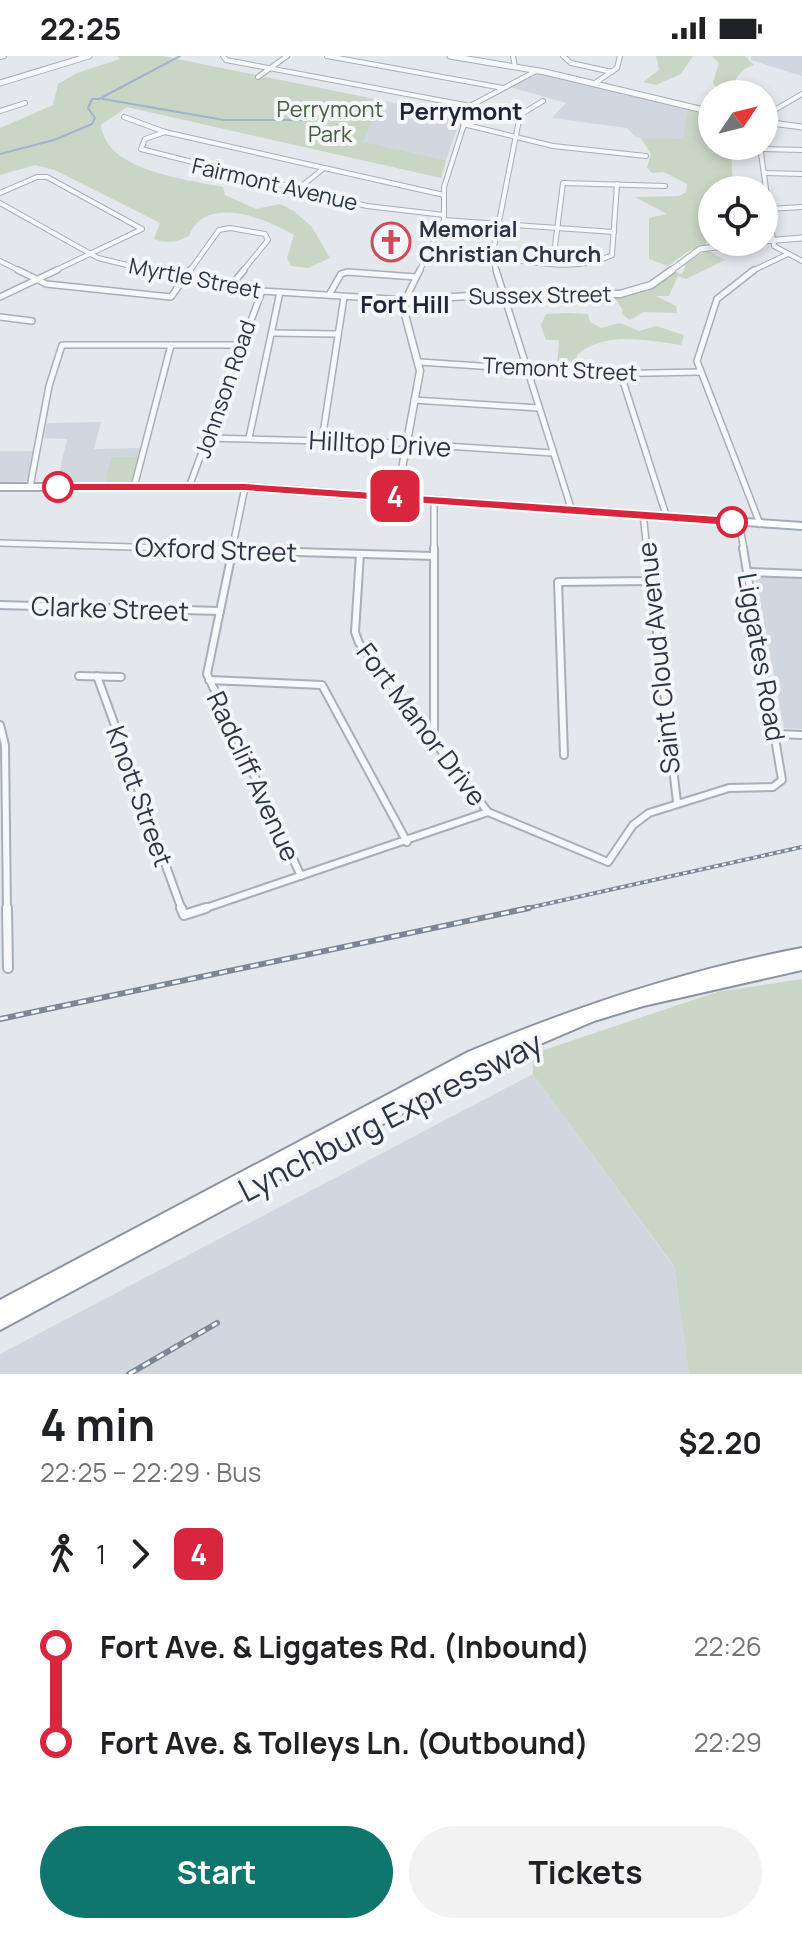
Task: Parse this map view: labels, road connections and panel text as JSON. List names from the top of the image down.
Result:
{
  "streets": {
    "highway": ["Lynchburg Expressway"],
    "street": [
      "Fairmont Avenue",
      "Myrtle Street",
      "Sussex Street",
      "Tremont Street",
      "Johnson Road",
      "Hilltop Drive",
      "Oxford Street",
      "Clarke Street",
      "Liggates Road",
      "Saint Cloud Avenue",
      "Fort Manor Drive",
      "Radcliff Avenue",
      "Knott Street"
    ]
  },
  "crossings": [
    ["Myrtle Street", "Sussex Street"],
    ["Myrtle Street", "Johnson Road"],
    ["Johnson Road", "Hilltop Drive"],
    ["Oxford Street", "Fort Manor Drive"],
    ["Oxford Street", "Radcliff Avenue"],
    ["Clarke Street", "Radcliff Avenue"],
    ["Liggates Road", "Saint Cloud Avenue"],
    ["Liggates Road", "Fort Manor Drive"],
    ["Radcliff Avenue", "Knott Street"]
  ],
  "districts": ["Perrymont", "Fort Hill"],
  "parks": ["Perrymont Park"],
  "places": {
    "church": ["Memorial Christian Church"]
  },
  "lines": ["bus line 4"],
  "north": "top right",
  "page": {
    "status": "22:25",
    "on_map": "4",
    "heading": ["4 min", "22:25 – 22:29 · Bus", "$2.20"],
    "legs": ["1", "4"],
    "list": [
      {
        "name": "Fort Ave. & Liggates Rd. (Inbound)",
        "value": "22:26"
      },
      {
        "name": "Fort Ave. & Tolleys Ln. (Outbound)",
        "value": "22:29"
      }
    ],
    "buttons": ["Start", "Tickets"]
  }
}
